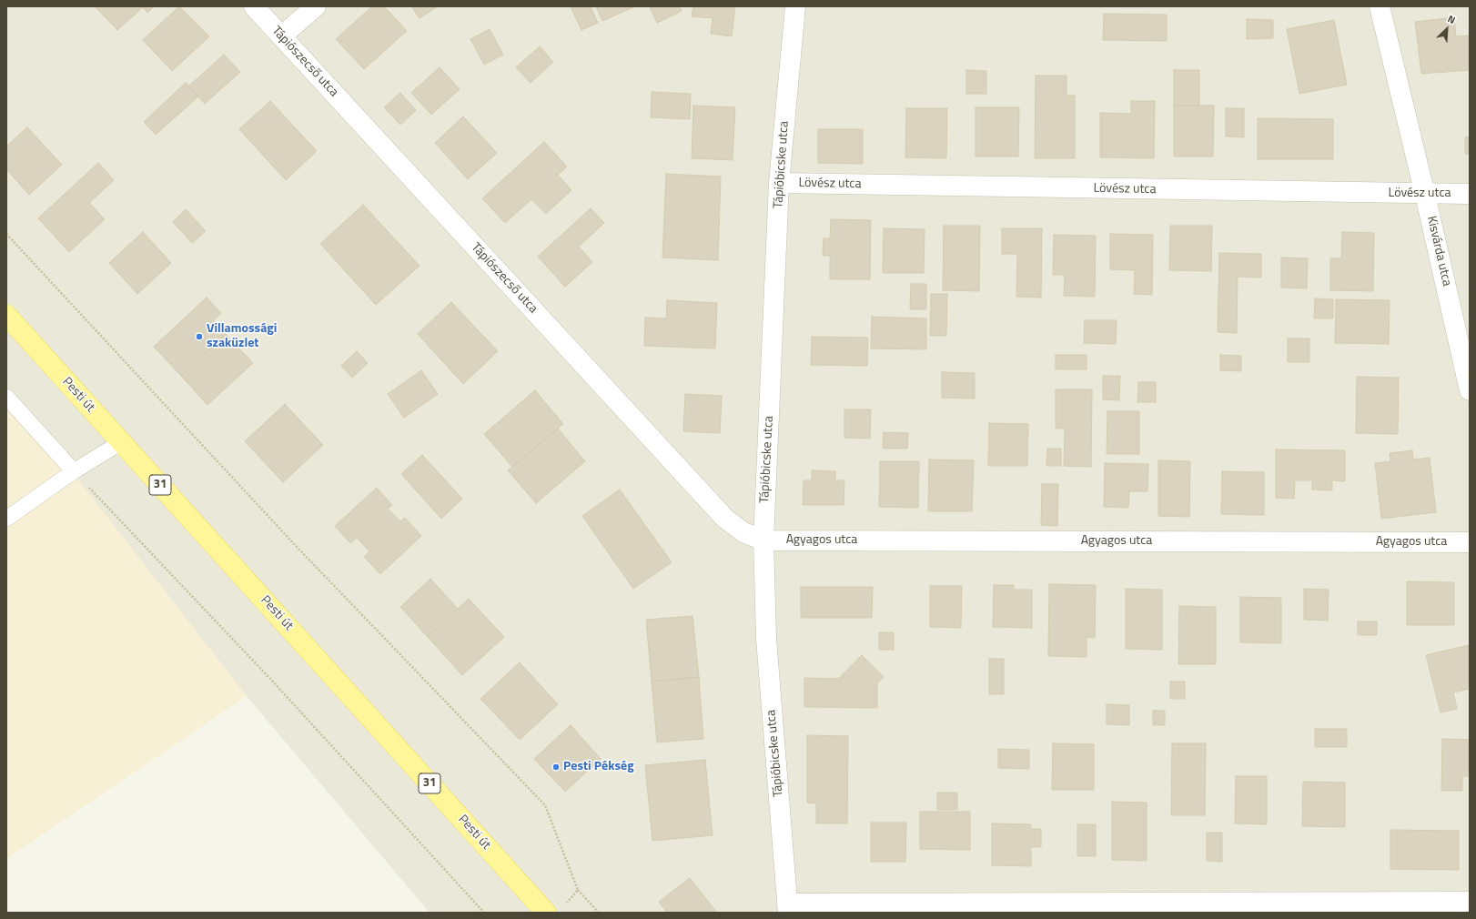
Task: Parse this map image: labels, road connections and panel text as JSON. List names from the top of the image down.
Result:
{
  "streets": {
    "main road": ["Pesti út", "31"],
    "street": [
      "Tápiószecső utca",
      "Tápióbicske utca",
      "Lövész utca",
      "Kisvárda utca",
      "Agyagos utca"
    ]
  },
  "crossings": [
    ["Tápiószecső utca", "Tápióbicske utca"],
    ["Tápiószecső utca", "Agyagos utca"],
    ["Tápióbicske utca", "Lövész utca"],
    ["Tápióbicske utca", "Agyagos utca"],
    ["Lövész utca", "Kisvárda utca"]
  ],
  "places": ["Villamossági szaküzlet", "Pesti Pékség"],
  "north": "top right"
}
